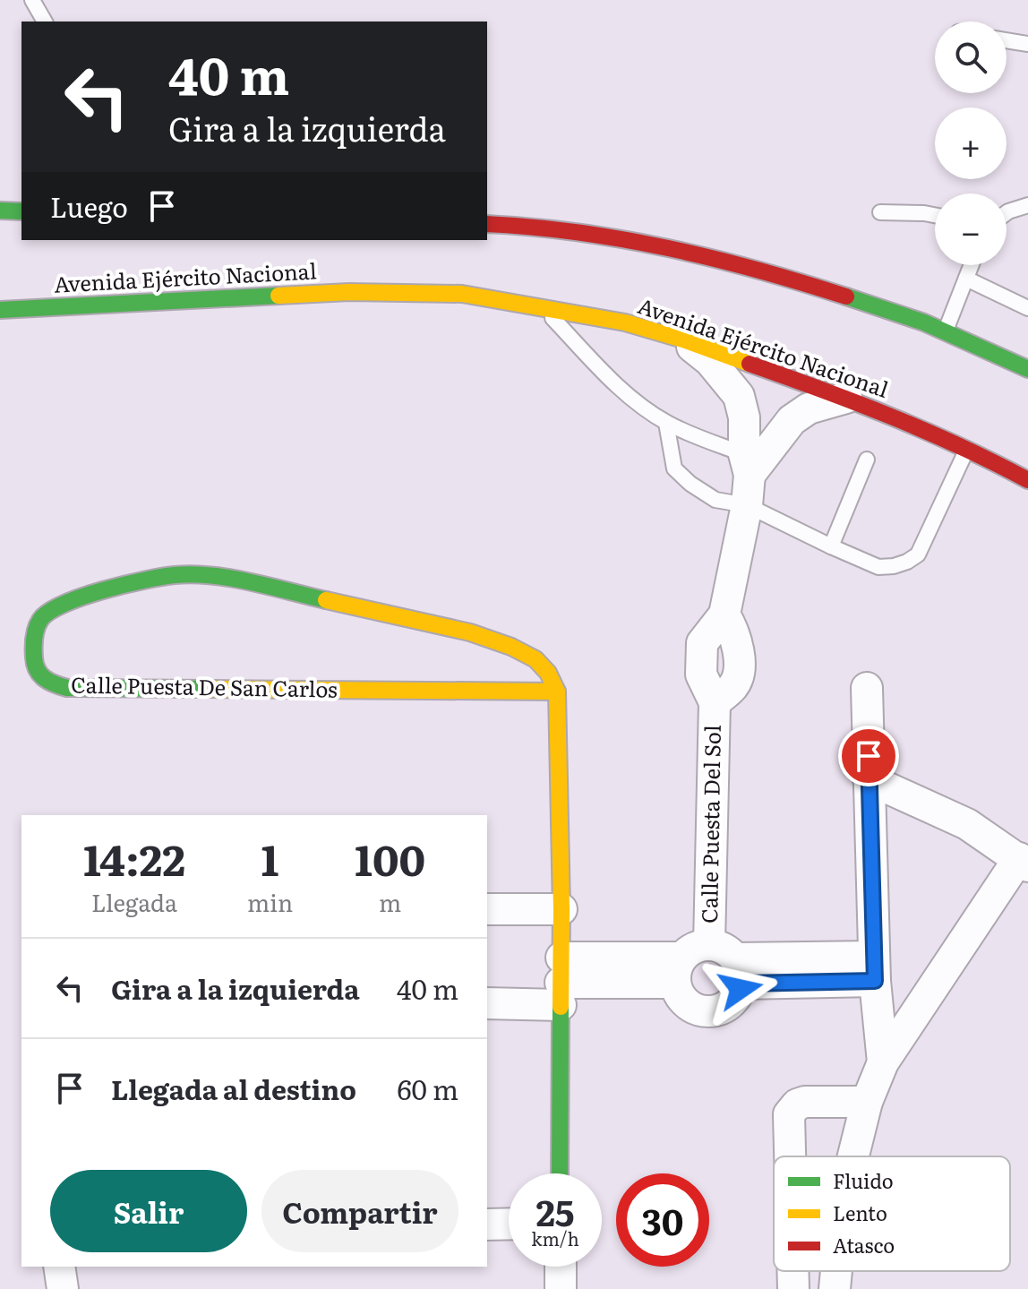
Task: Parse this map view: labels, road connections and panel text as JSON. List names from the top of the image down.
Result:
{
  "streets": {
    "main road": ["Avenida Ejército Nacional", "Calle Puesta De San Carlos"],
    "street": ["Calle Puesta Del Sol"]
  },
  "crossings": [
    ["Avenida Ejército Nacional", "Calle Puesta Del Sol"]
  ],
  "legend": ["Fluido", "Lento", "Atasco"],
  "page": {
    "map_buttons": ["+", "−"],
    "turn": ["40 m", "Gira a la izquierda"],
    "then": "Luego",
    "eta": [
      "14:22",
      "Llegada",
      "1",
      "min",
      "100",
      "m"
    ],
    "list": [
      {
        "name": "Gira a la izquierda",
        "value": "40 m"
      },
      {
        "name": "Llegada al destino",
        "value": "60 m"
      }
    ],
    "buttons": ["Salir", "Compartir"],
    "speed": "25 km/h",
    "limit": "30"
  }
}
